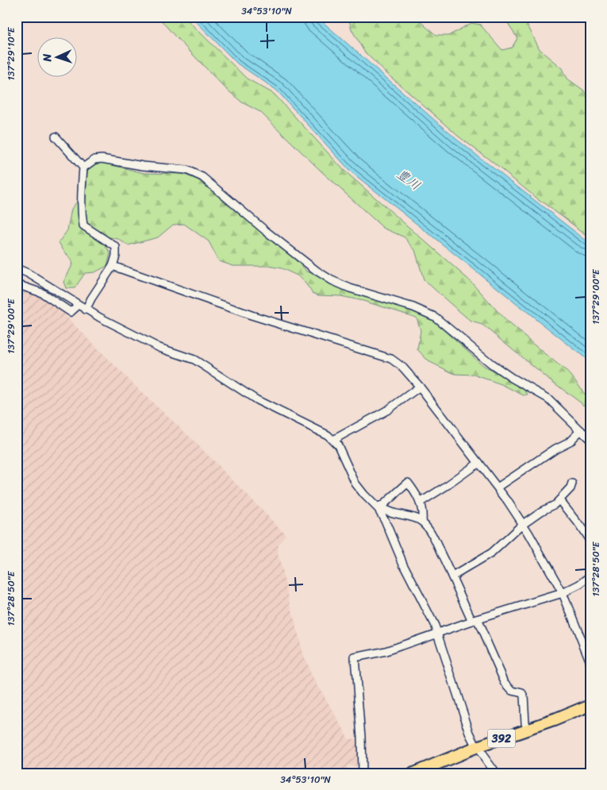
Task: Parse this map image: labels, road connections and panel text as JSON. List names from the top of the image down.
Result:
{
  "streets": {
    "main road": ["392"]
  },
  "water": ["豊川"],
  "north": "left",
  "coordinates": [
    "34°53'10\"N",
    "137°29'10\"E",
    "137°29'00\"E",
    "137°28'50\"E"
  ]
}
